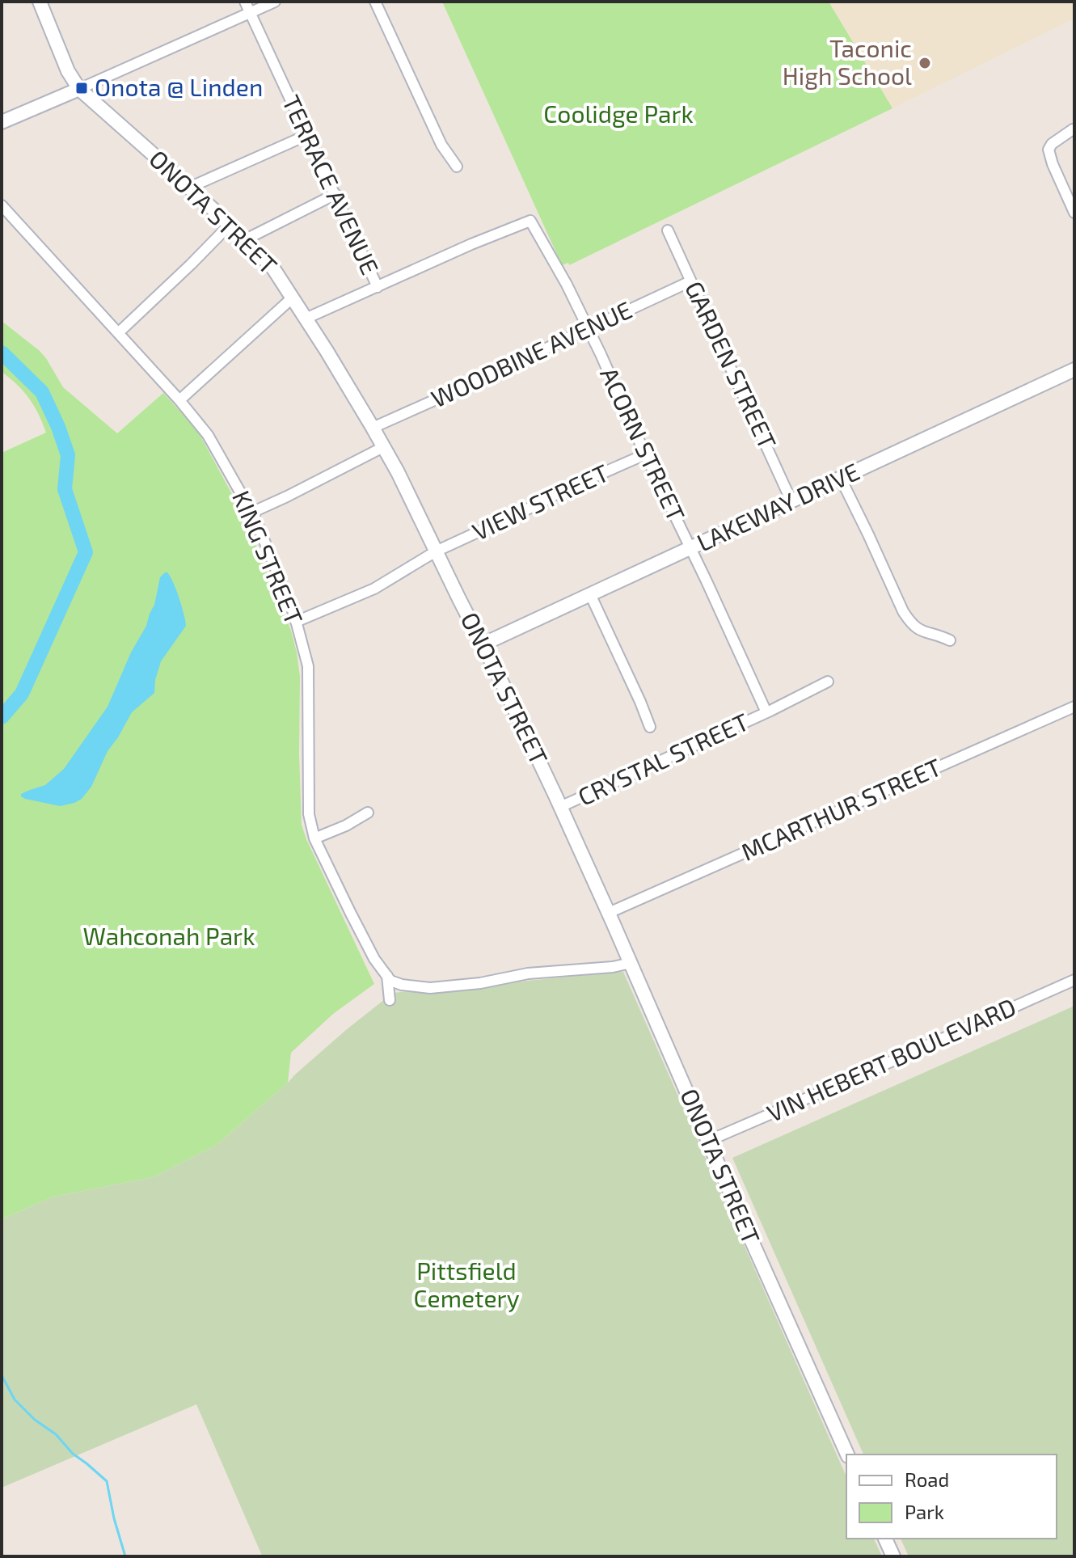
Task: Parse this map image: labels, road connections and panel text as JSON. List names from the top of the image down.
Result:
{
  "streets": {
    "street": [
      "TERRACE AVENUE",
      "ONOTA STREET",
      "WOODBINE AVENUE",
      "GARDEN STREET",
      "ACORN STREET",
      "VIEW STREET",
      "LAKEWAY DRIVE",
      "KING STREET",
      "CRYSTAL STREET",
      "MCARTHUR STREET",
      "VIN HEBERT BOULEVARD"
    ]
  },
  "crossings": [
    ["TERRACE AVENUE", "ACORN STREET"],
    ["ONOTA STREET", "WOODBINE AVENUE"],
    ["ONOTA STREET", "VIEW STREET"],
    ["ONOTA STREET", "LAKEWAY DRIVE"],
    ["ONOTA STREET", "CRYSTAL STREET"],
    ["ONOTA STREET", "MCARTHUR STREET"],
    ["ONOTA STREET", "VIN HEBERT BOULEVARD"],
    ["WOODBINE AVENUE", "GARDEN STREET"],
    ["WOODBINE AVENUE", "ACORN STREET"],
    ["GARDEN STREET", "LAKEWAY DRIVE"],
    ["ACORN STREET", "VIEW STREET"],
    ["ACORN STREET", "LAKEWAY DRIVE"],
    ["ACORN STREET", "CRYSTAL STREET"],
    ["VIEW STREET", "KING STREET"]
  ],
  "parks": ["Coolidge Park", "Wahconah Park", "Pittsfield Cemetery"],
  "places": {
    "other": ["Taconic High School"],
    "transit": ["Onota @ Linden"]
  },
  "legend": ["Road", "Park"]
}
